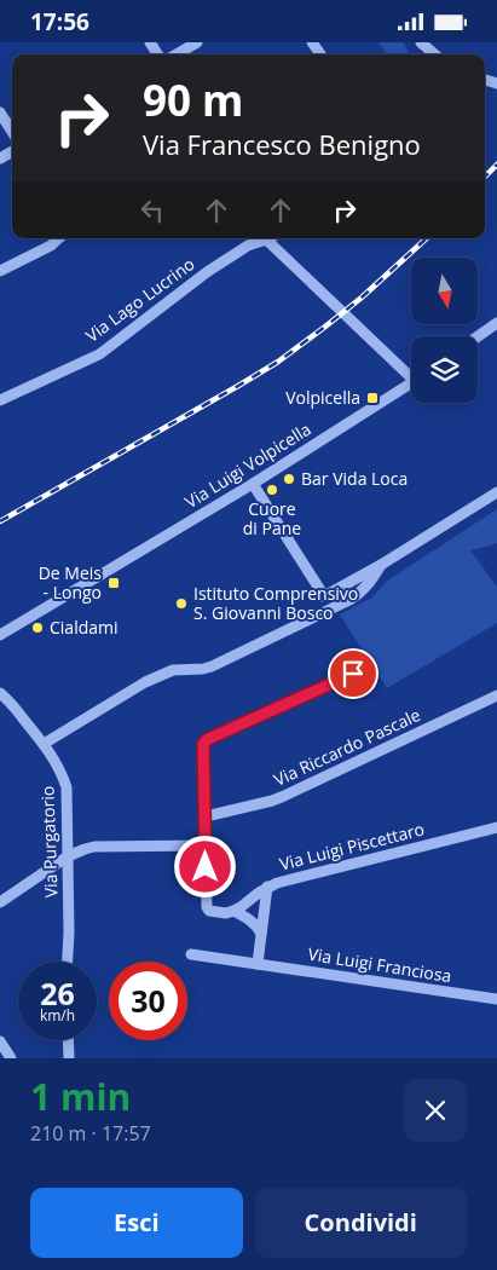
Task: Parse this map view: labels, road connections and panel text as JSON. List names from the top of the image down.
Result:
{
  "streets": {
    "street": [
      "Via Lago Lucrino",
      "Via Luigi Volpicella",
      "Via Riccardo Pascale",
      "Via Purgatorio",
      "Via Luigi Piscettaro",
      "Via Luigi Franciosa"
    ]
  },
  "places": {
    "transit": ["Volpicella", "De Meis - Longo"],
    "other": [
      "Bar Vida Loca",
      "Cuore di Pane",
      "Istituto Comprensivo S. Giovanni Bosco",
      "Cialdami"
    ]
  },
  "north": "bottom",
  "page": {
    "status": "17:56",
    "turn": ["90 m", "Via Francesco Benigno"],
    "speed": "26 km/h",
    "limit": "30",
    "heading": ["1 min", "210 m · 17:57"],
    "buttons": ["Esci", "Condividi"]
  }
}
